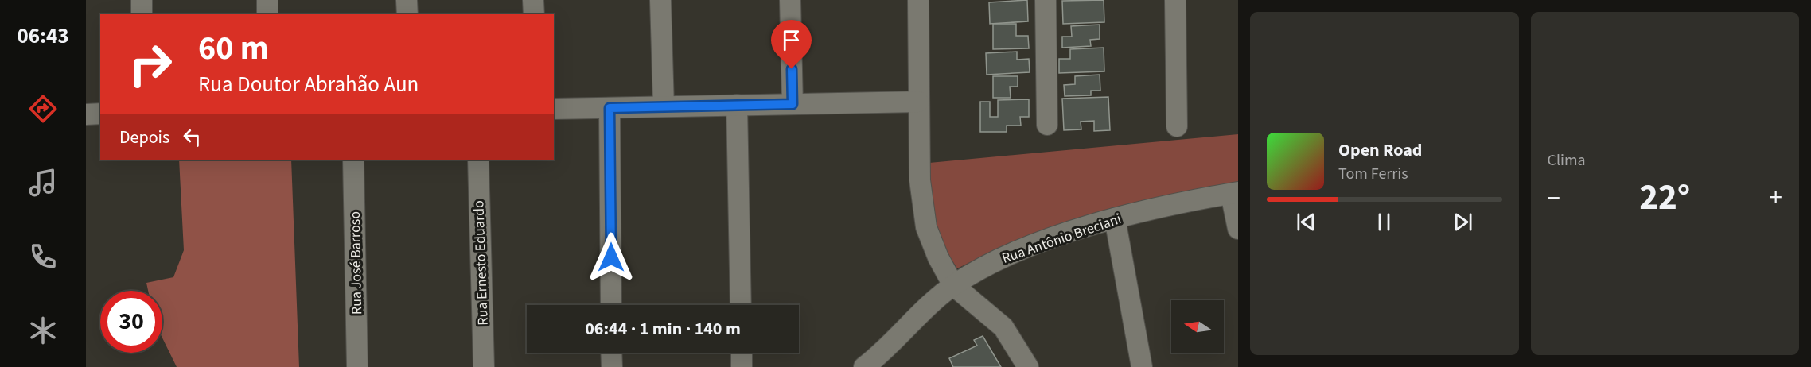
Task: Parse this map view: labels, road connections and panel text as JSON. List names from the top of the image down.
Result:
{
  "streets": {
    "street": ["Rua Antônio Breciani", "Rua José Barroso", "Rua Ernesto Eduardo"]
  },
  "north": "left",
  "page": {
    "tabs": "06:43",
    "tile": "Clima",
    "turn": ["60 m", "Rua Doutor Abrahão Aun"],
    "then": "Depois",
    "song": ["Open Road", "Tom Ferris"],
    "heat": ["−", "22°", "+"],
    "limit": "30",
    "trip": "06:44 · 1 min · 140 m"
  }
}
